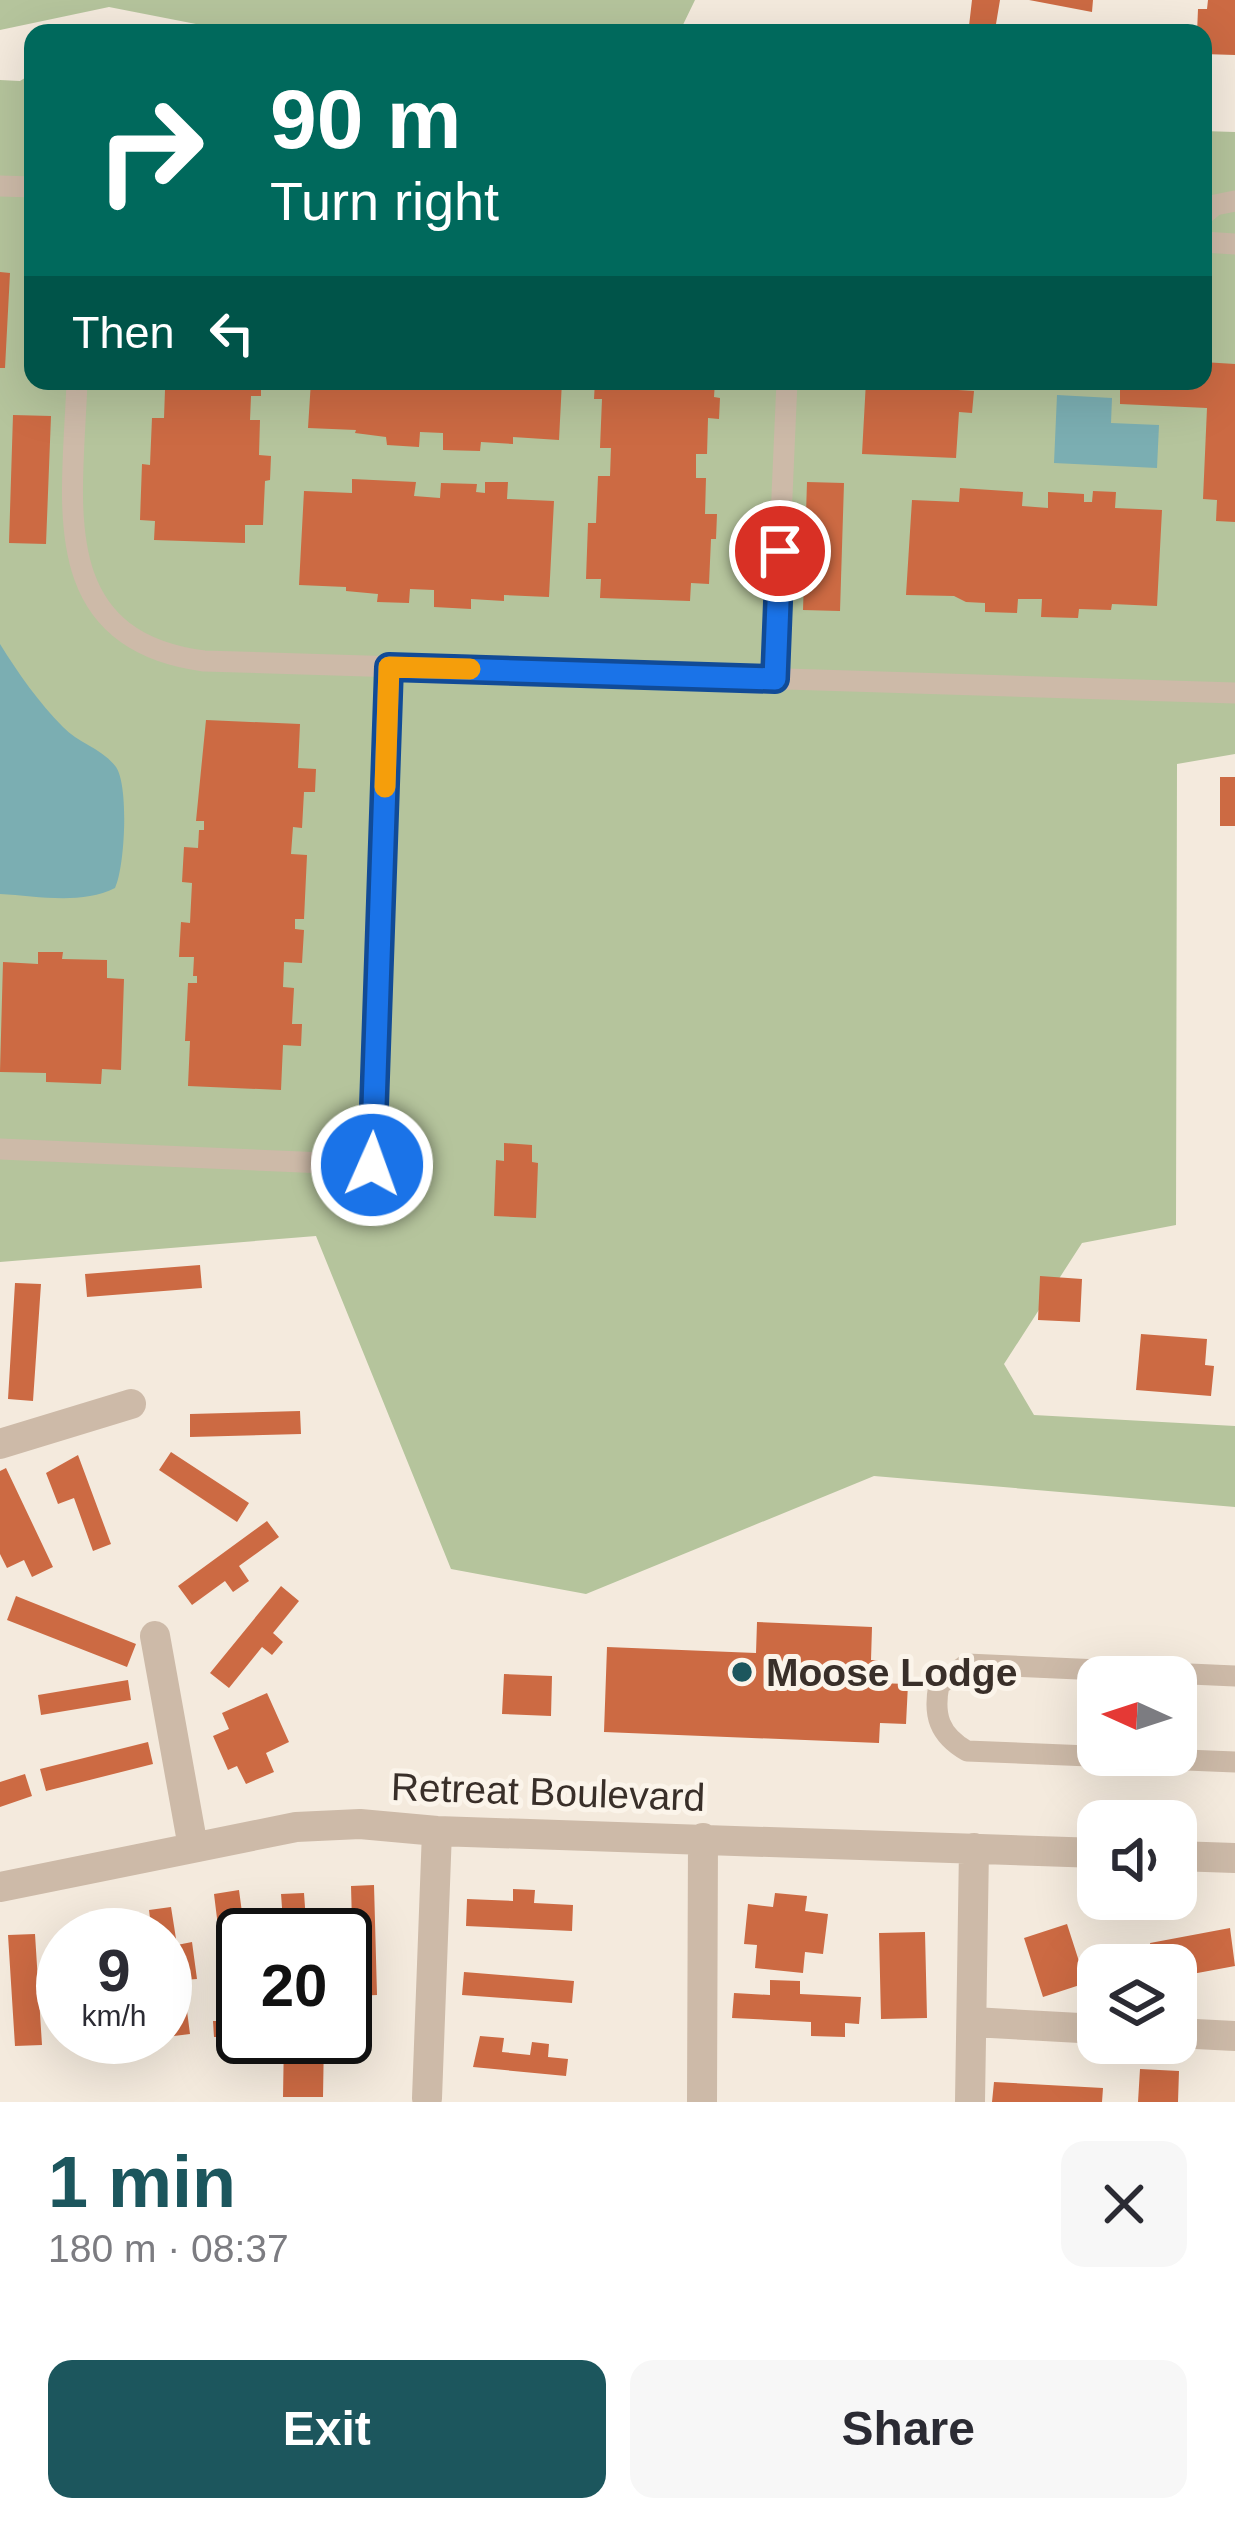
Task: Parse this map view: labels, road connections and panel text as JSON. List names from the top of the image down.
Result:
{
  "streets": {
    "street": ["Retreat Boulevard"]
  },
  "places": ["Moose Lodge"],
  "north": "left",
  "page": {
    "turn": ["90 m", "Turn right"],
    "then": "Then",
    "speed": "9 km/h",
    "limit": "20",
    "heading": ["1 min", "180 m · 08:37"],
    "buttons": ["Exit", "Share"]
  }
}
